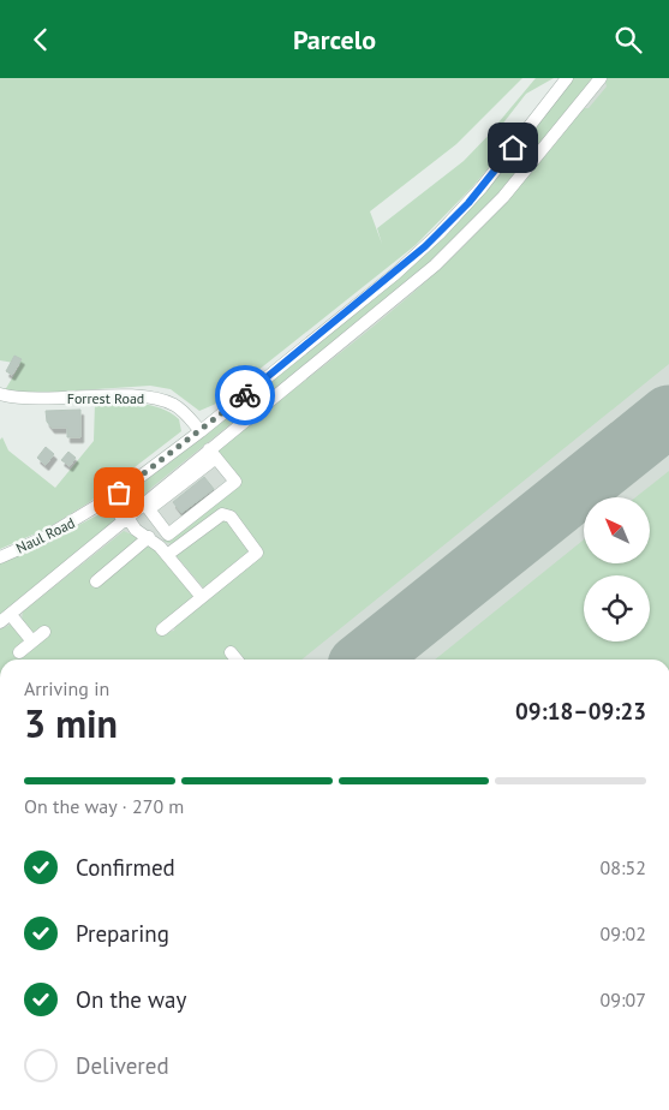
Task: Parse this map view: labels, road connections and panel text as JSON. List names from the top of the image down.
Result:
{
  "streets": {
    "street": ["Forrest Road", "Naul Road"]
  },
  "crossings": [
    ["Forrest Road", "Naul Road"]
  ],
  "north": "top left",
  "page": {
    "header": "Parcelo",
    "heading": ["3 min", "Arriving in", "09:18–09:23"],
    "bar": "On the way · 270 m",
    "list": [
      ["Confirmed", "08:52"],
      ["Preparing", "09:02"],
      ["On the way", "09:07"],
      "Delivered"
    ]
  }
}
